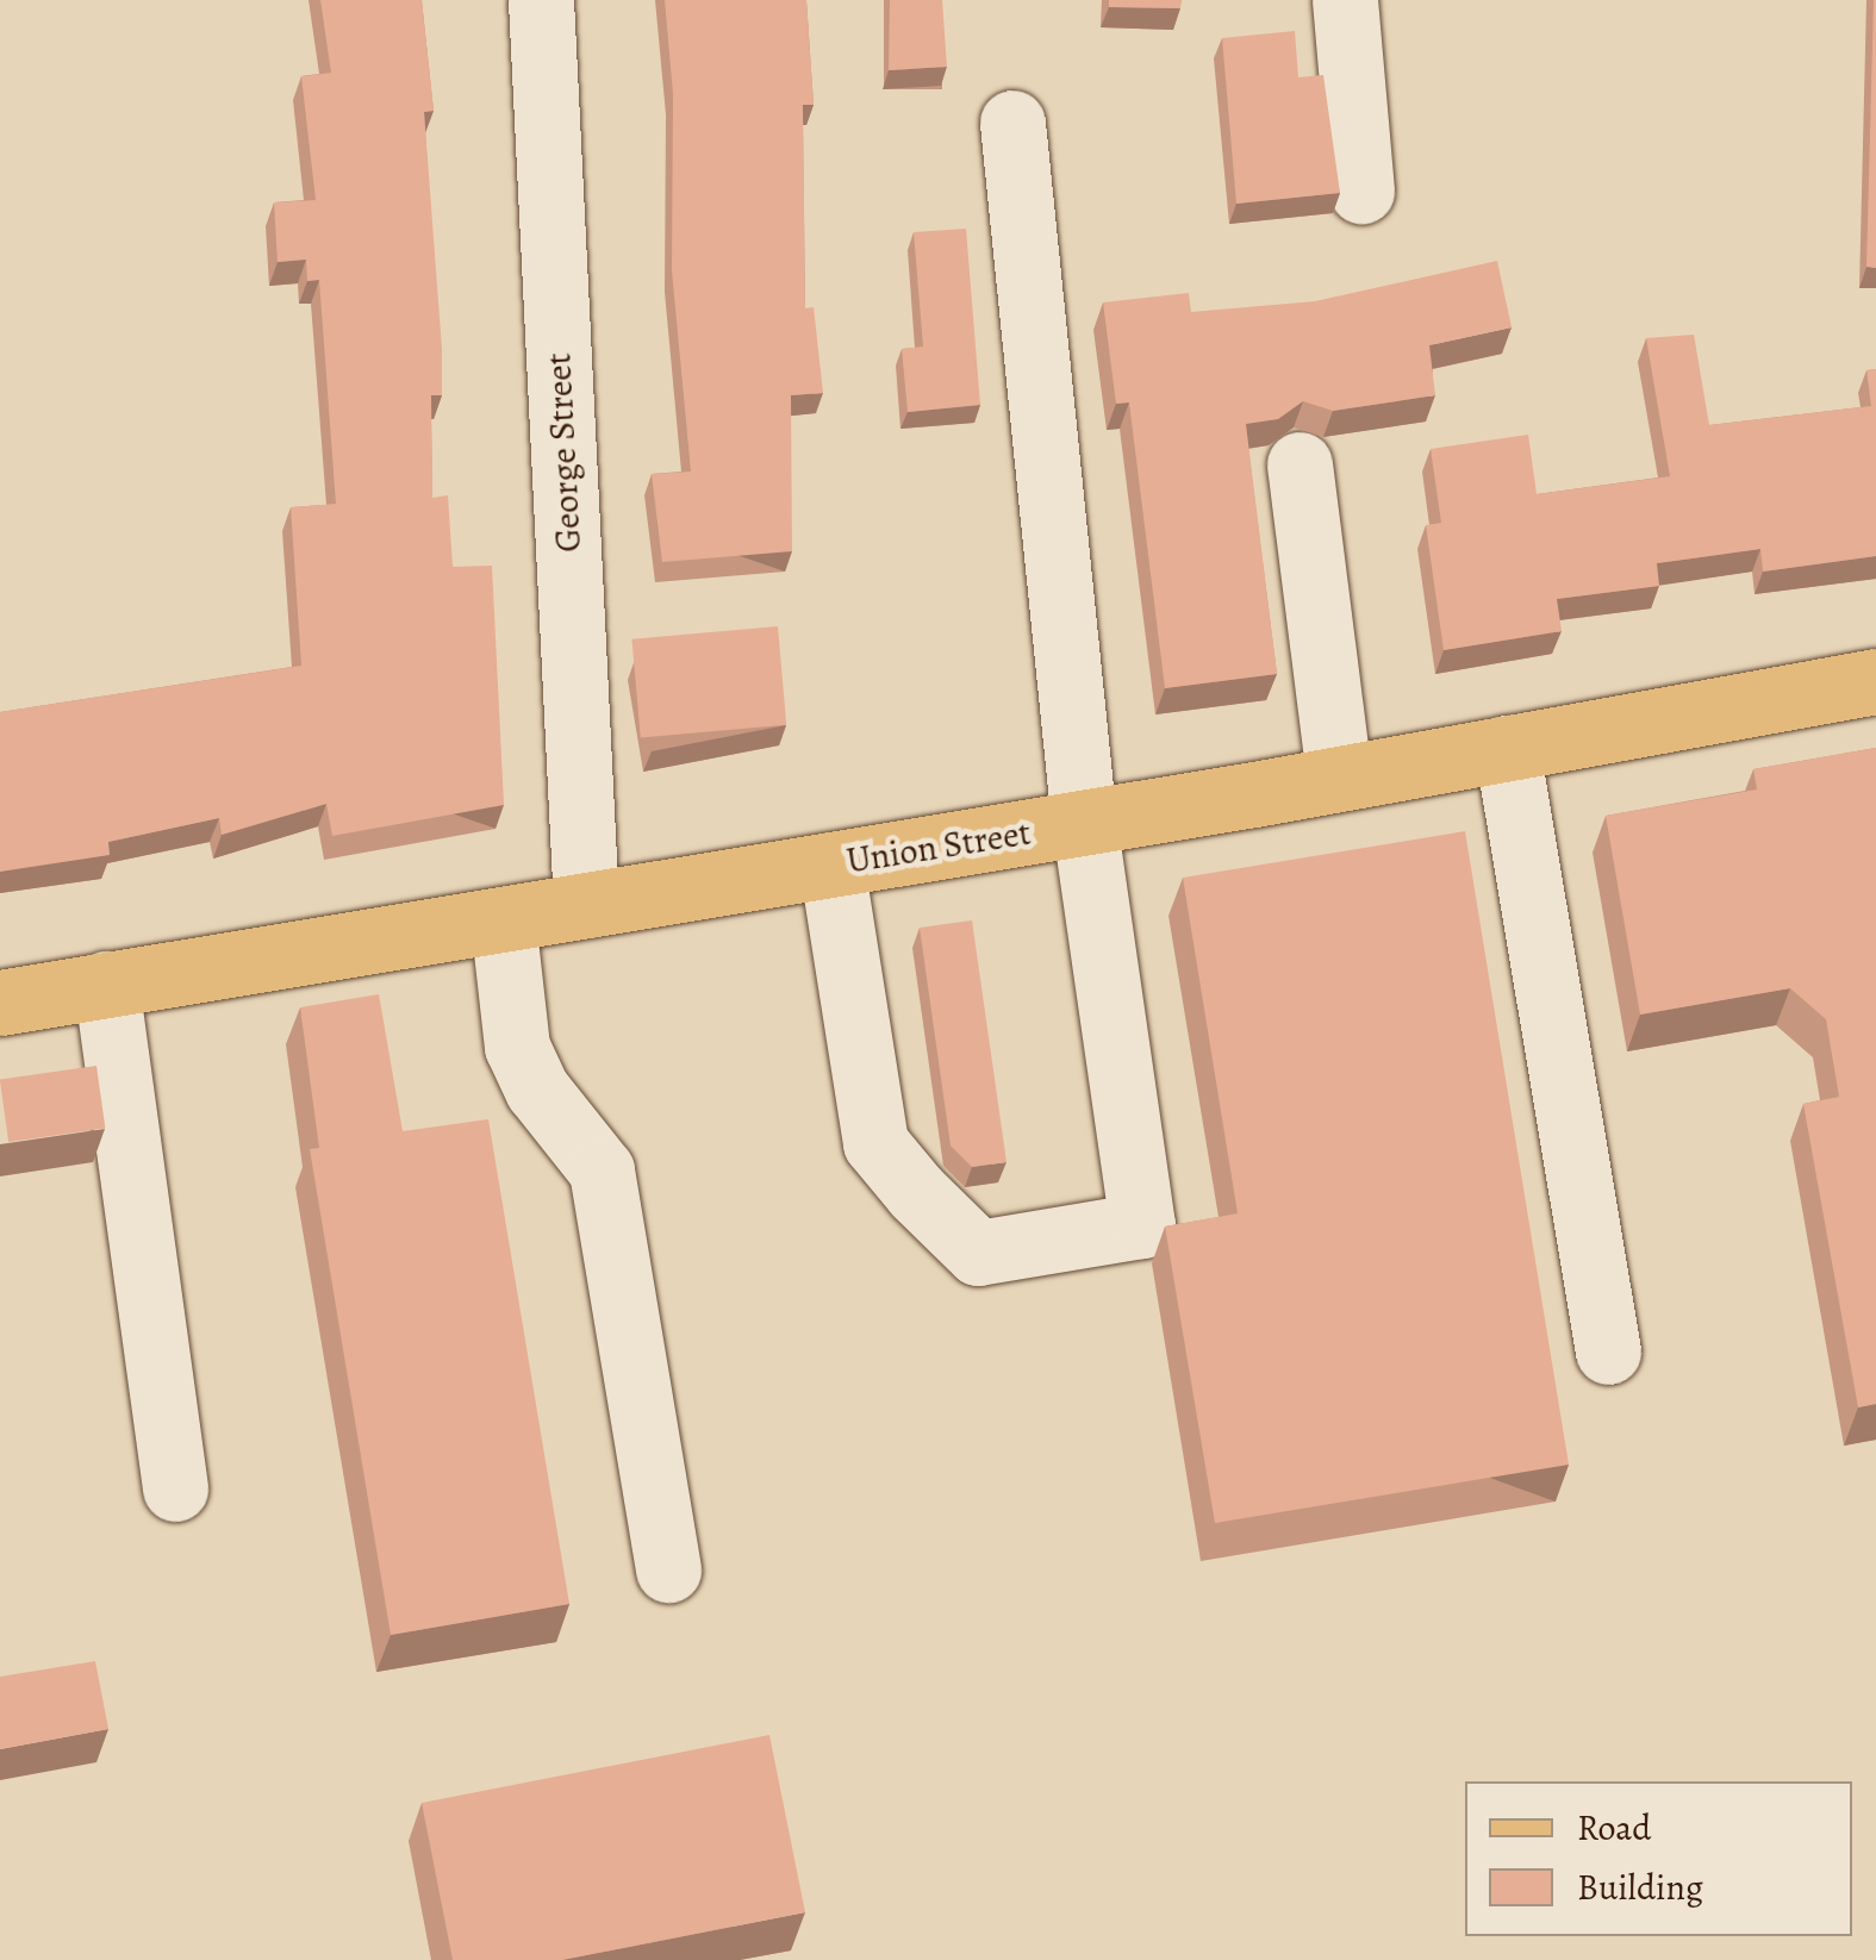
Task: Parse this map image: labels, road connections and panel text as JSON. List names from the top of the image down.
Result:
{
  "streets": {
    "main road": ["Union Street"],
    "street": ["George Street"]
  },
  "crossings": [
    ["George Street", "Union Street"]
  ],
  "legend": ["Road", "Building"]
}
